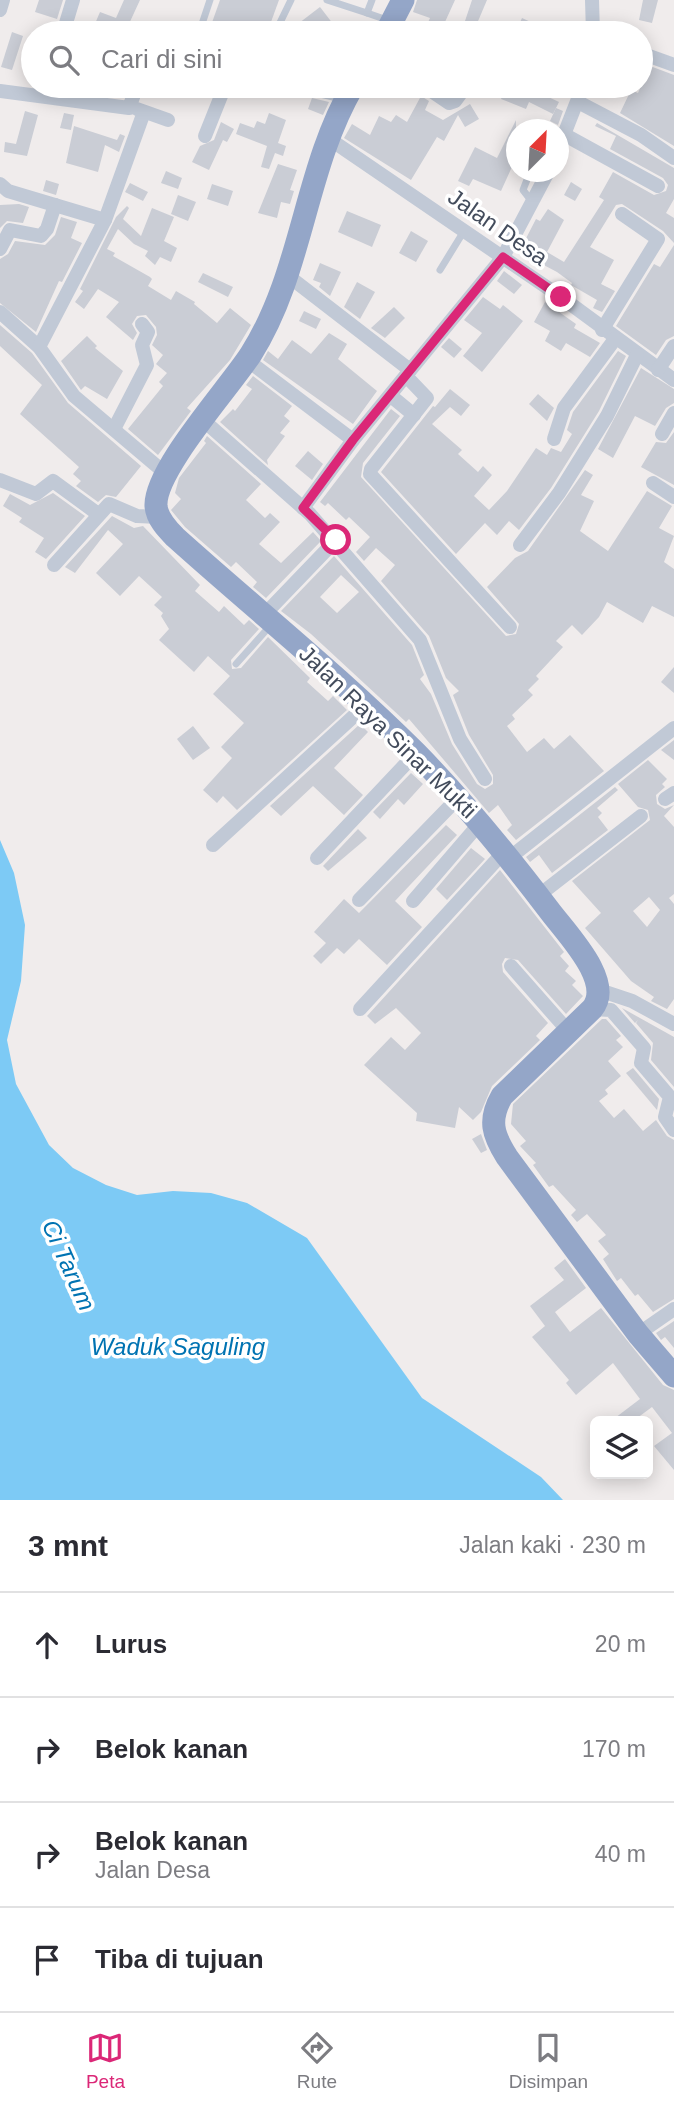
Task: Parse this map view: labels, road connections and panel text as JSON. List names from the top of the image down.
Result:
{
  "streets": {
    "highway": ["Jalan Raya Sinar Mukti"],
    "street": ["Jalan Desa"]
  },
  "water": ["Ci Tarum", "Waduk Saguling"],
  "north": "top right",
  "page": {
    "search": "Cari di sini",
    "heading": ["3 mnt", "Jalan kaki · 230 m"],
    "list": [
      ["Lurus", "20 m"],
      ["Belok kanan", "170 m"],
      ["Belok kanan", "Jalan Desa", "40 m"],
      "Tiba di tujuan"
    ],
    "nav": ["Peta", "Rute", "Disimpan"]
  }
}
